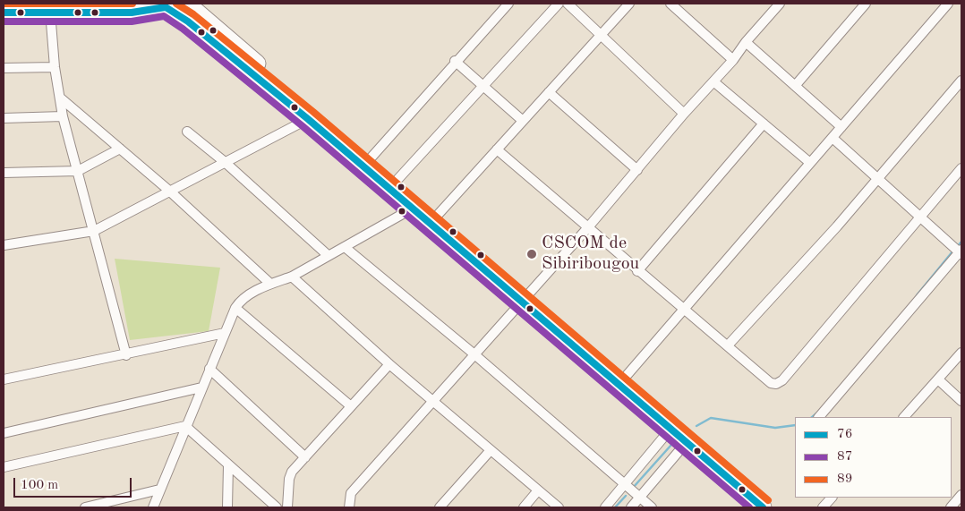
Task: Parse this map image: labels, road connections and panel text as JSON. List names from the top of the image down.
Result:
{
  "places": ["CSCOM de Sibiribougou"],
  "lines": ["transit line 89", "transit line 76", "transit line 87"],
  "legend": ["76", "87", "89"],
  "scale_bar": "100 m"
}
